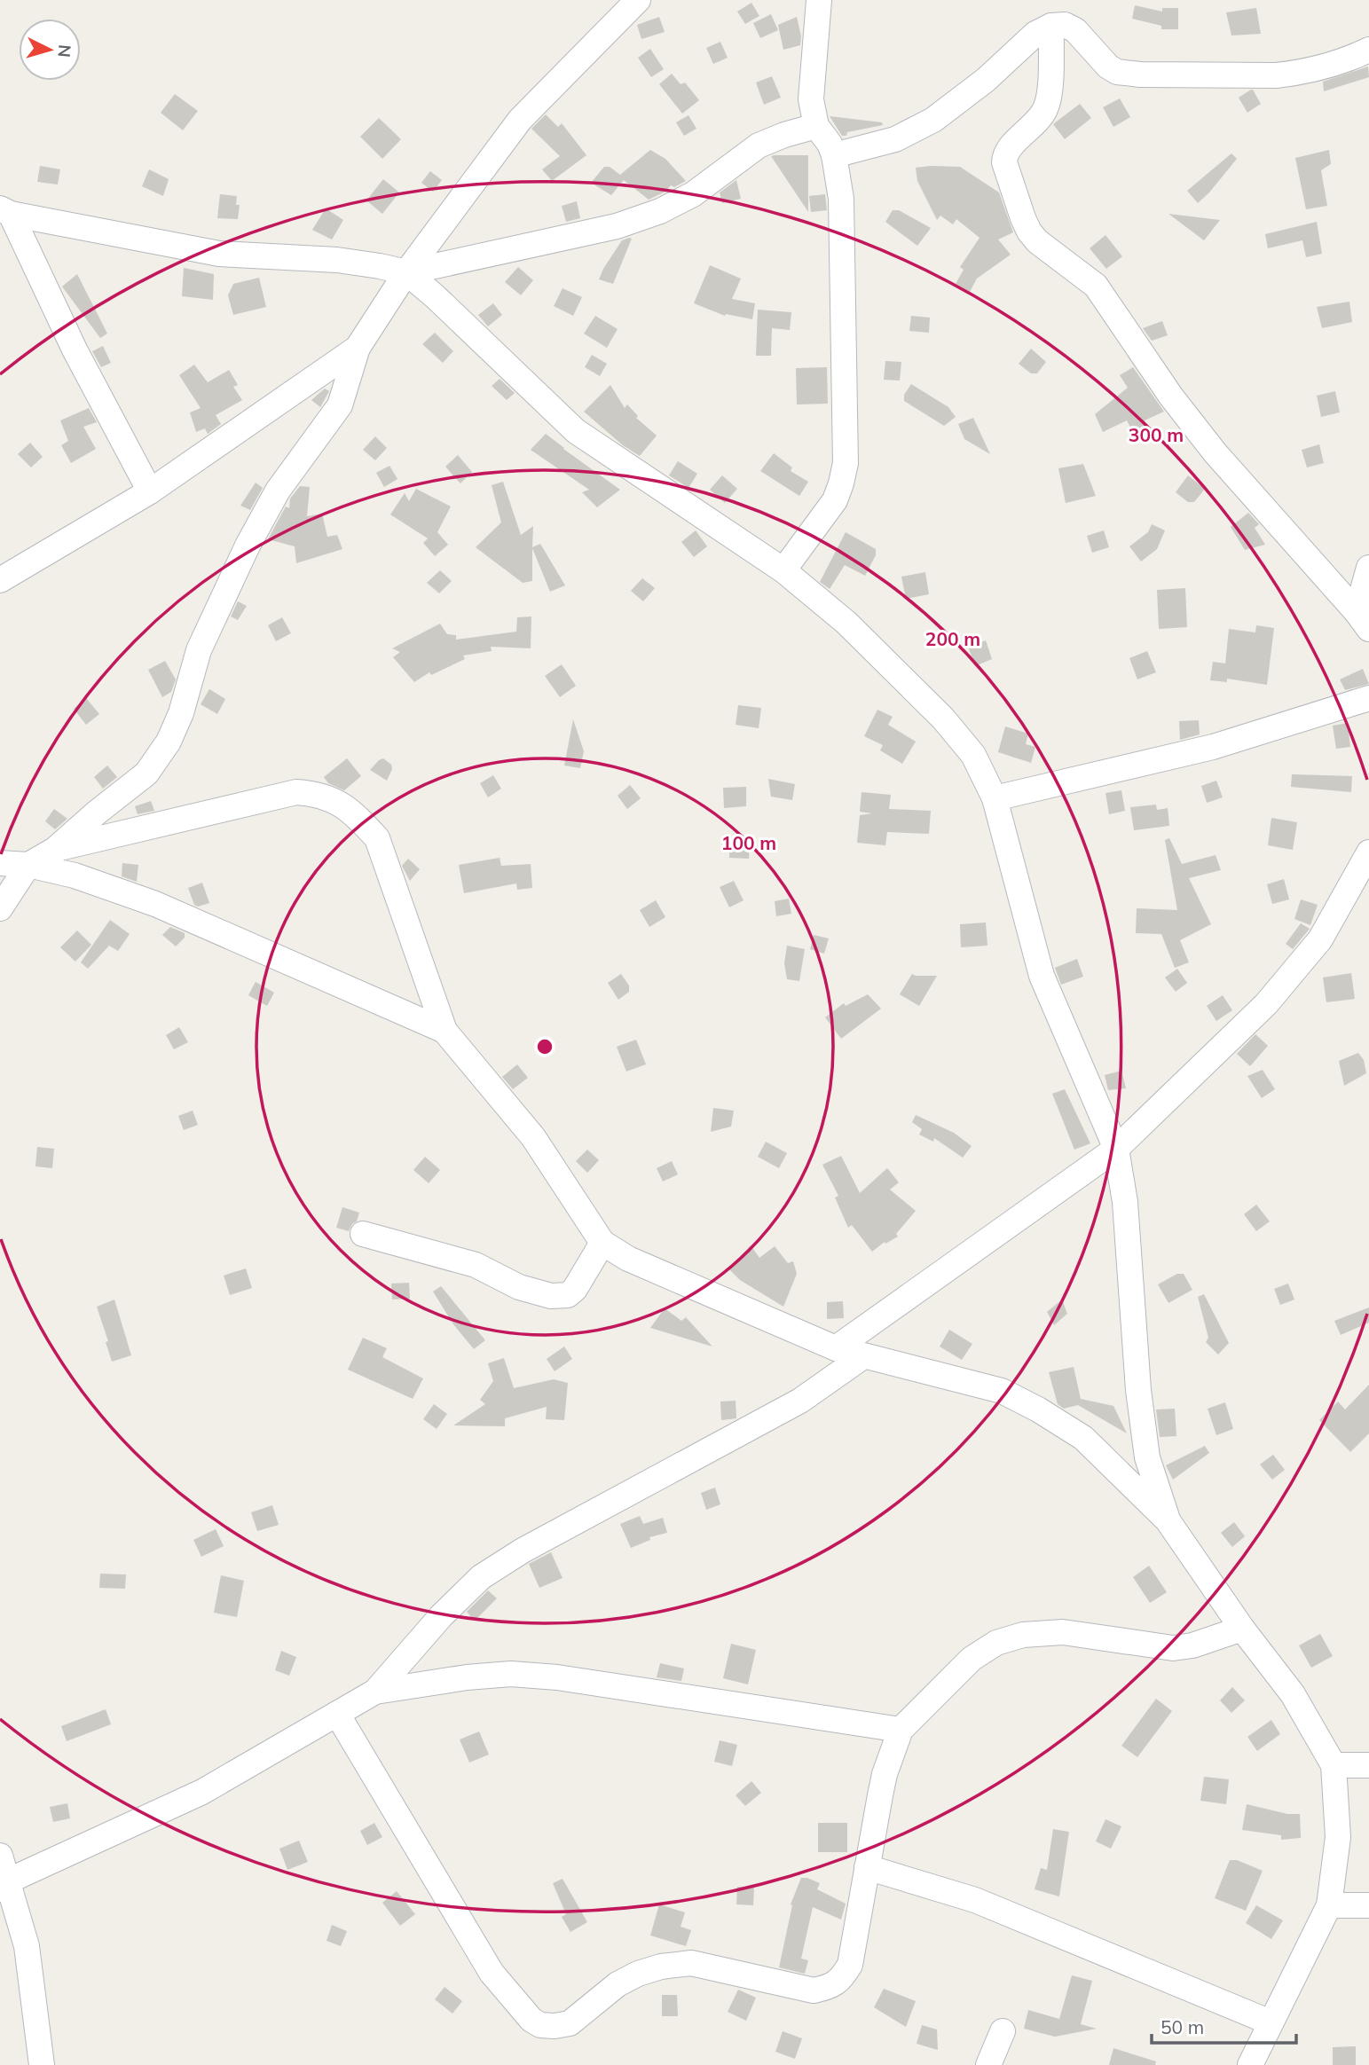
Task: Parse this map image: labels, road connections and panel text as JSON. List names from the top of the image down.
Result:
{
  "scale_bar": "50 m",
  "north": "right",
  "rings": ["300 m", "200 m", "100 m"]
}
